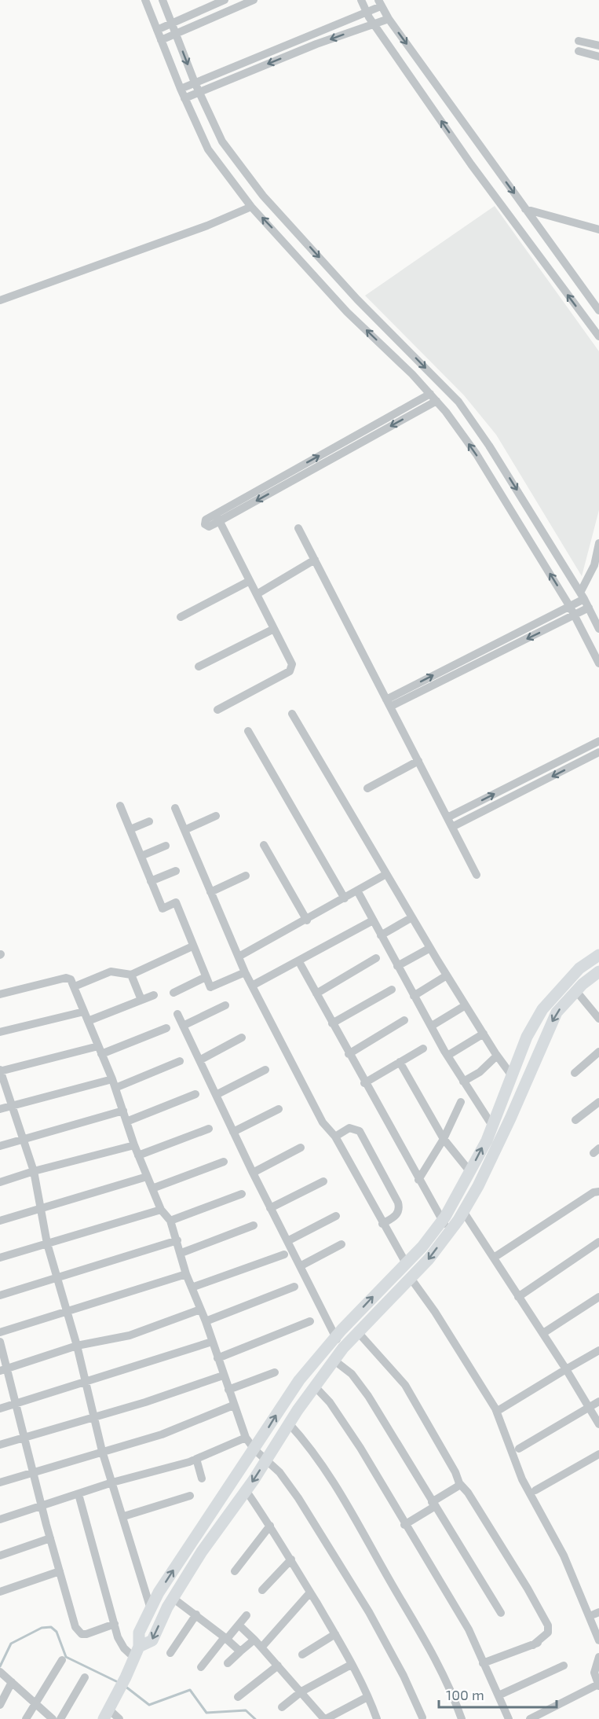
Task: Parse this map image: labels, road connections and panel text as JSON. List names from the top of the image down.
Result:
{
  "scale_bar": "100 m"
}
